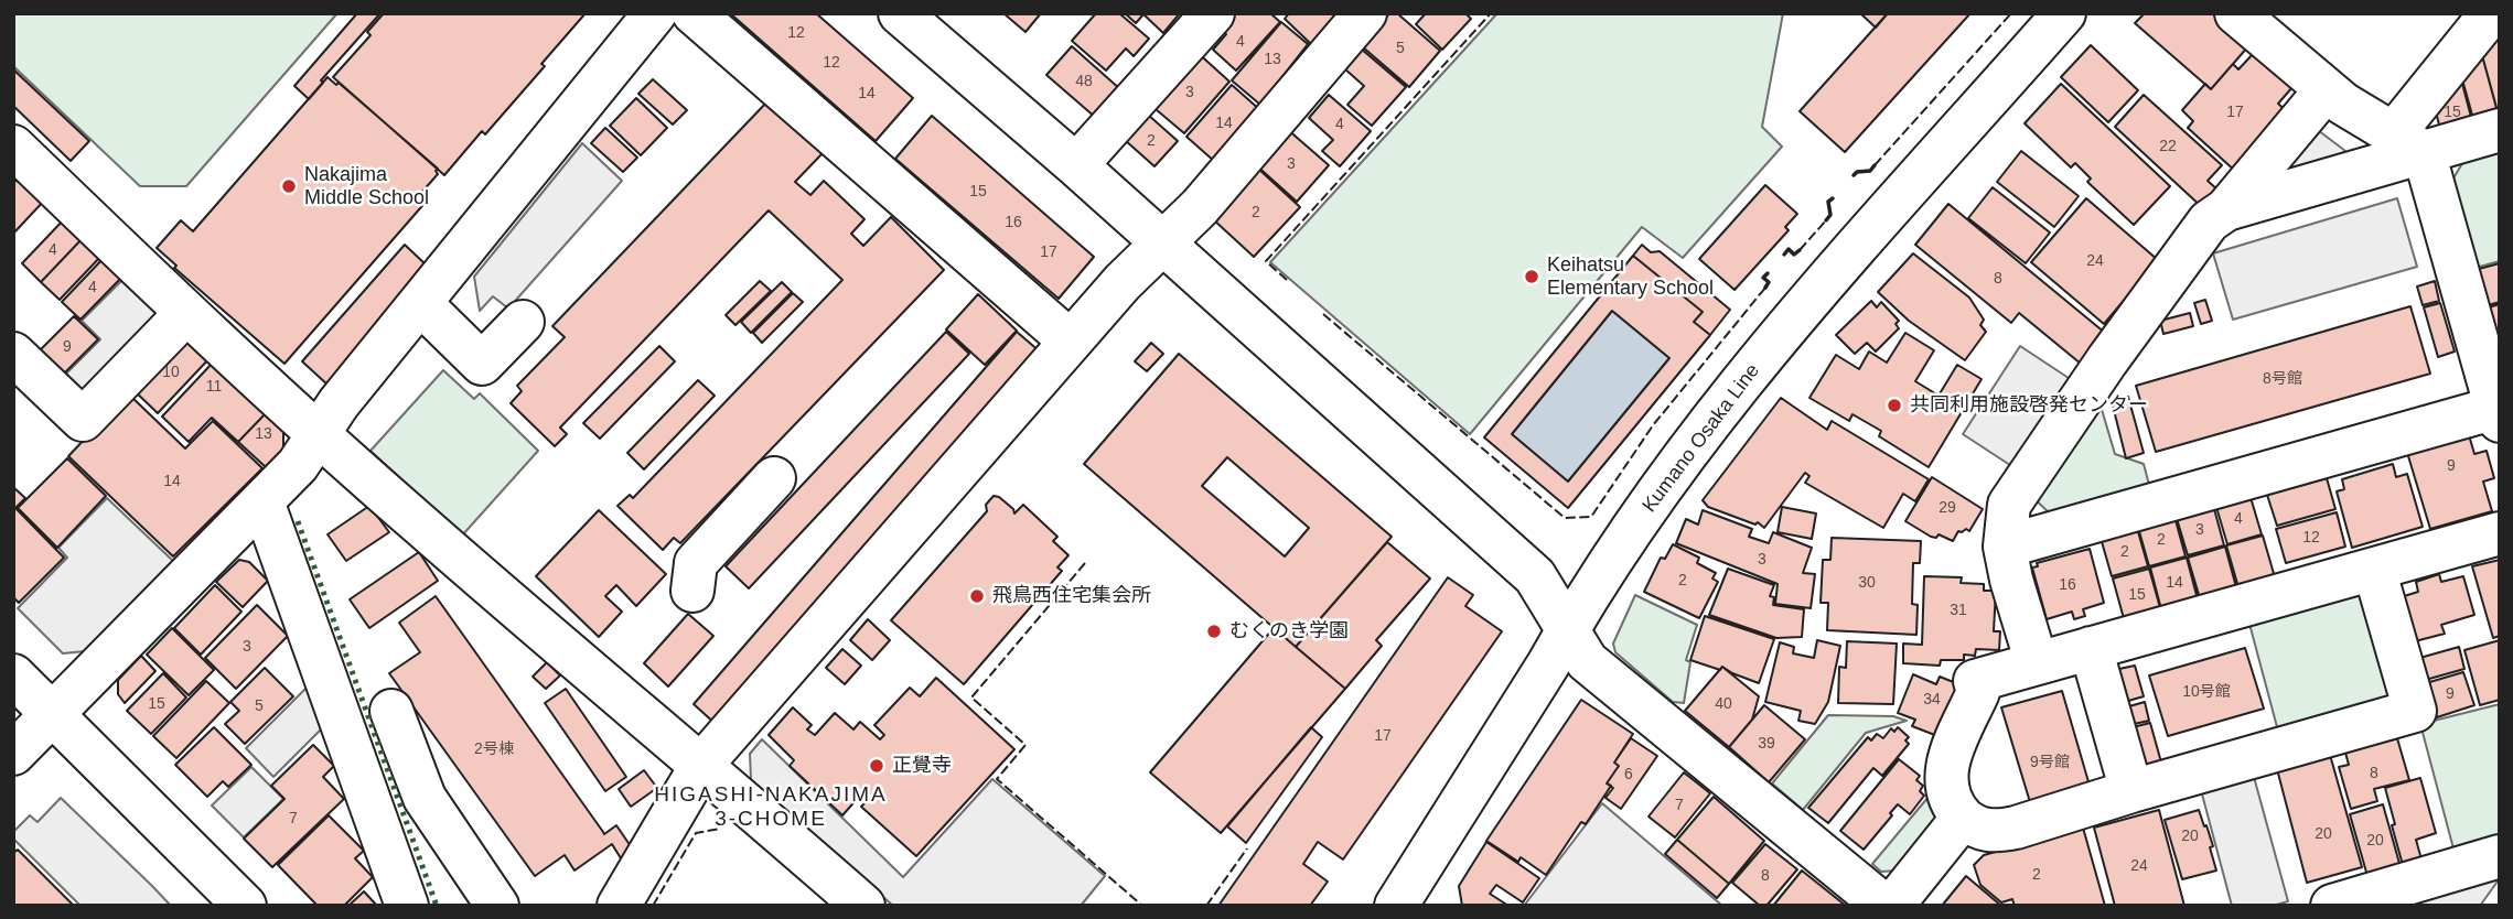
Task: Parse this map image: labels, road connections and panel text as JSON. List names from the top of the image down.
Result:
{
  "streets": {
    "street": ["Kumano Osaka Line"]
  },
  "districts": ["HIGASHI-NAKAJIMA 3-CHOME"],
  "places": [
    "Nakajima Middle School",
    "Keihatsu Elementary School",
    "共同利用施設啓発センター",
    "飛鳥西住宅集会所",
    "むくのき学園",
    "正覺寺"
  ],
  "house_numbers": [
    "12",
    "4",
    "5",
    "13",
    "12",
    "48",
    "3",
    "14",
    "17",
    "15",
    "14",
    "4",
    "2",
    "22",
    "3",
    "15",
    "2",
    "16",
    "4",
    "17",
    "24",
    "8",
    "4",
    "9",
    "10",
    "8号館",
    "11",
    "13",
    "9",
    "14",
    "29",
    "4",
    "3",
    "12",
    "2",
    "2",
    "3",
    "2",
    "30",
    "14",
    "16",
    "15",
    "31",
    "3",
    "10号館",
    "9",
    "34",
    "15",
    "40",
    "5",
    "17",
    "39",
    "2号棟",
    "9号館",
    "8",
    "6",
    "7",
    "7",
    "20",
    "20",
    "20",
    "24",
    "2",
    "8"
  ]
}
